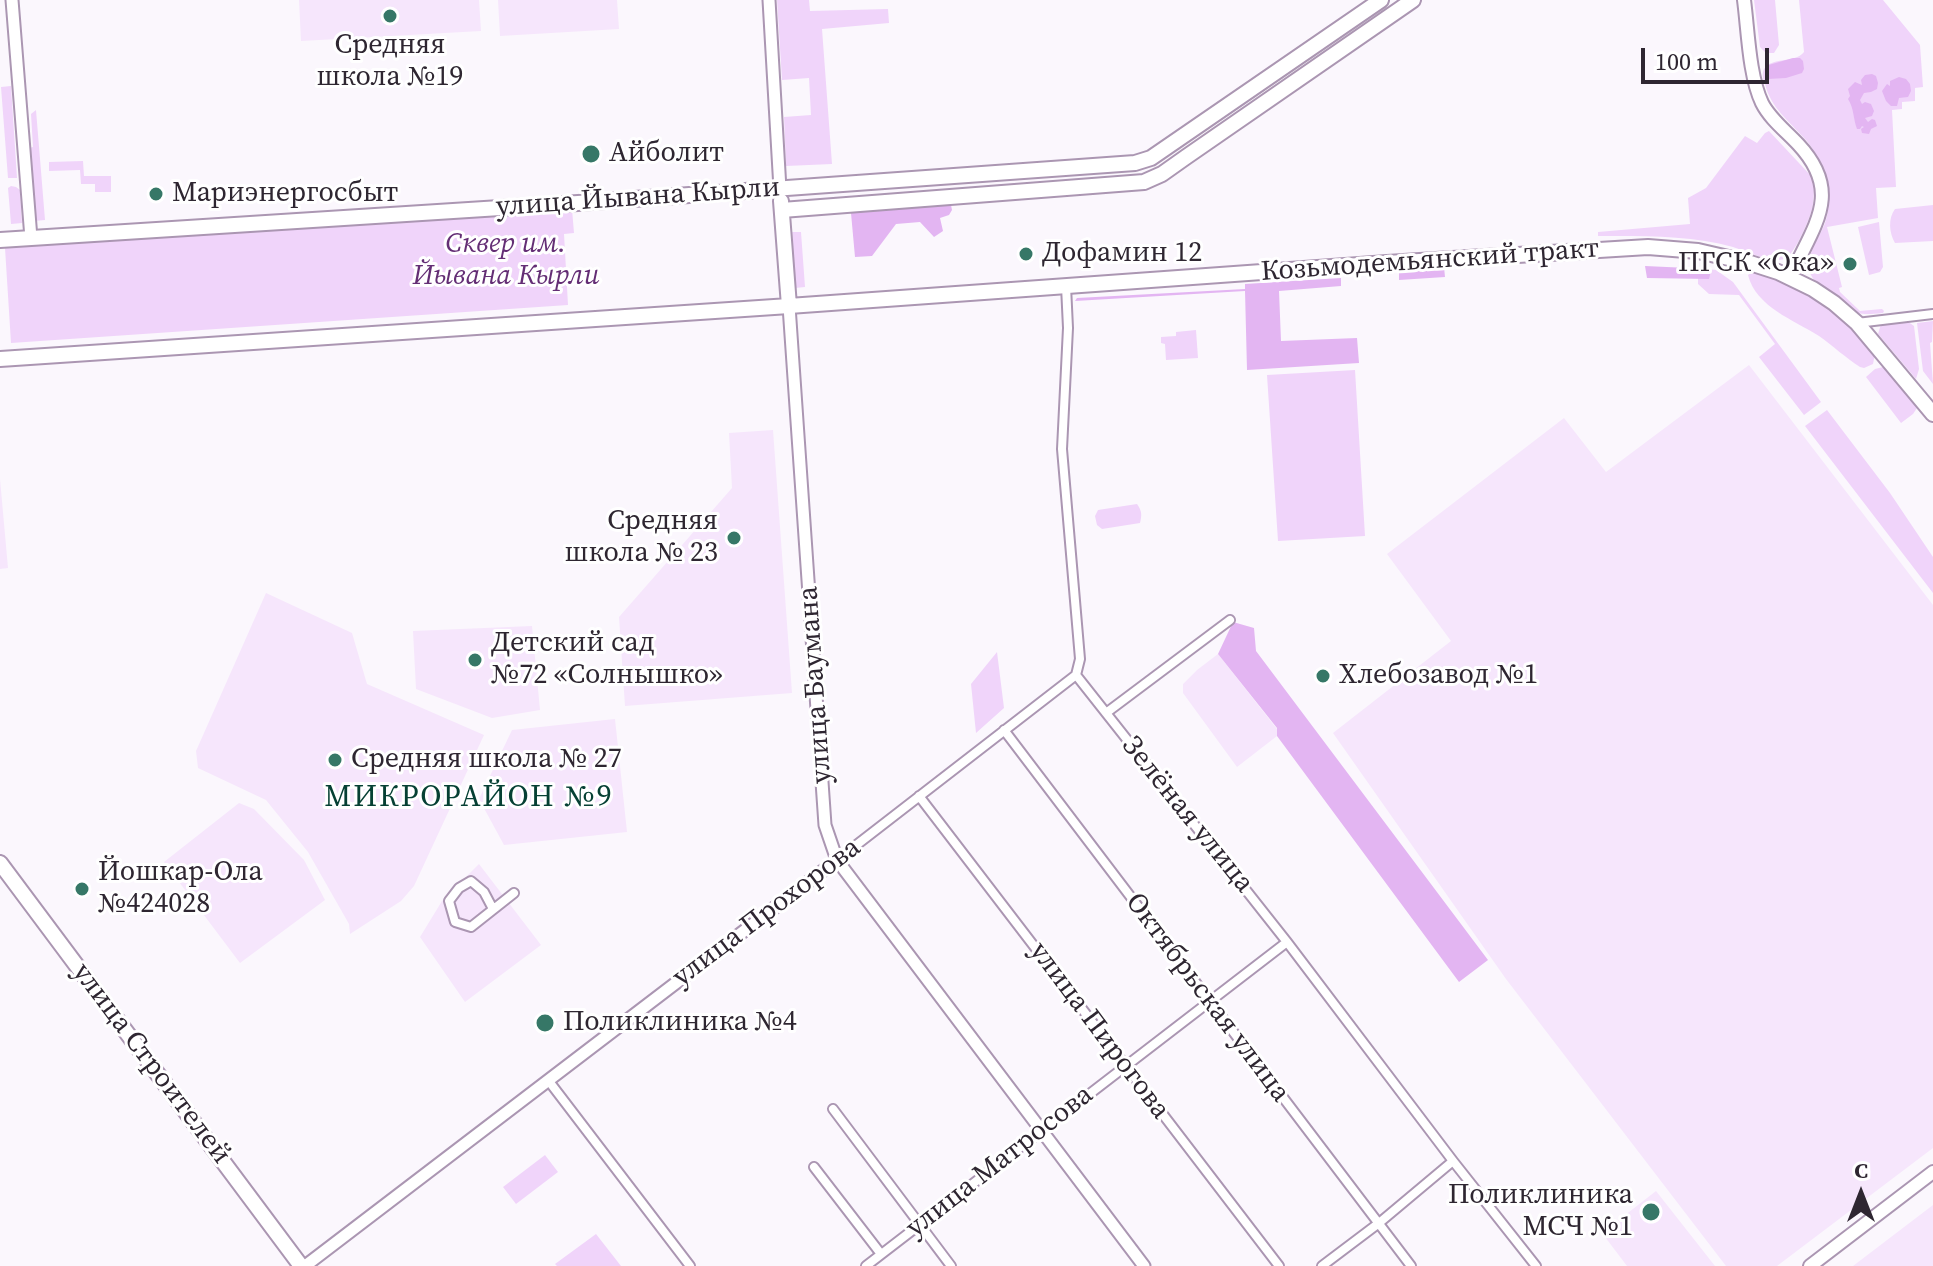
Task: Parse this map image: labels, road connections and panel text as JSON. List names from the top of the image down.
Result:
{
  "streets": {
    "main road": [
      "улица Йывана Кырли",
      "Козьмодемьянский тракт",
      "улица Баумана",
      "улица Строителей"
    ],
    "street": [
      "Зелёная улица",
      "улица Прохорова",
      "Октябрьская улица",
      "улица Пирогова",
      "улица Матросова"
    ]
  },
  "crossings": [
    ["улица Йывана Кырли", "улица Баумана"],
    ["улица Баумана", "улица Прохорова"],
    ["улица Баумана", "улица Матросова"],
    ["Зелёная улица", "улица Прохорова"],
    ["Зелёная улица", "улица Матросова"],
    ["улица Прохорова", "Октябрьская улица"],
    ["улица Прохорова", "улица Пирогова"],
    ["улица Прохорова", "улица Строителей"],
    ["Октябрьская улица", "улица Матросова"],
    ["улица Пирогова", "улица Матросова"]
  ],
  "districts": ["МИКРОРАЙОН №9"],
  "parks": ["Сквер им. Йывана Кырли"],
  "places": [
    "Средняя школа №19",
    "Айболит",
    "Мариэнергосбыт",
    "Дофамин 12",
    "ПГСК «Ока»",
    "Средняя школа № 23",
    "Детский сад №72 «Солнышко»",
    "Хлебозавод №1",
    "Средняя школа № 27",
    "Йошкар-Ола №424028",
    "Поликлиника №4",
    "Поликлиника МСЧ №1"
  ],
  "scale_bar": "100 m",
  "north": "top"
}
